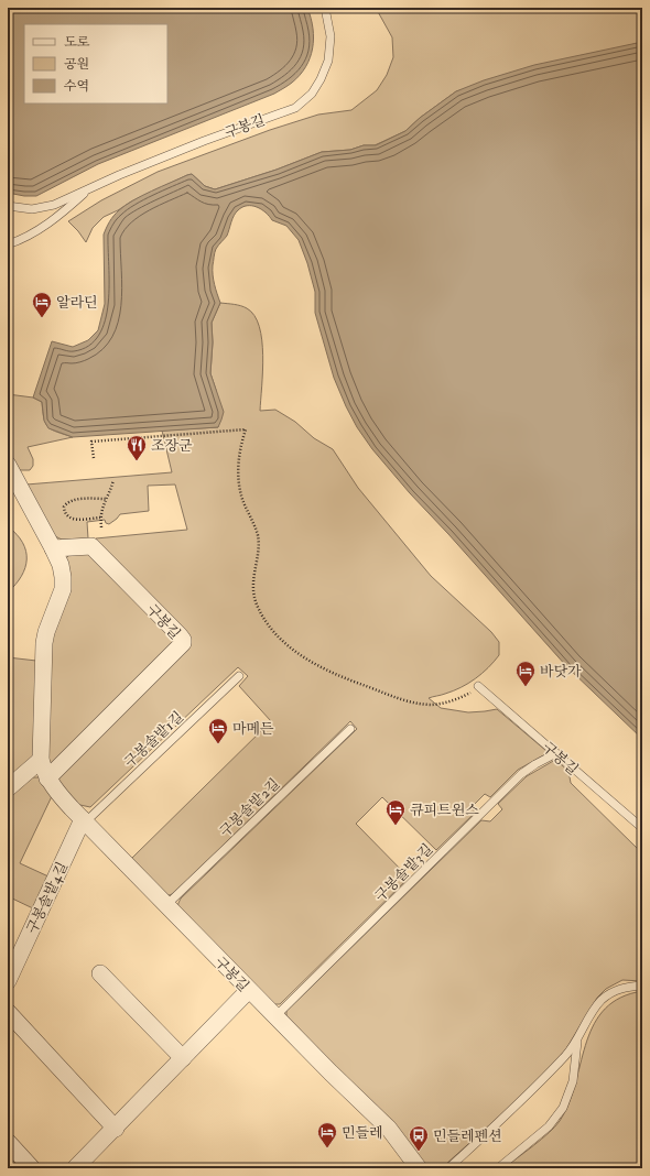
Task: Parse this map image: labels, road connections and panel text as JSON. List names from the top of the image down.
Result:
{
  "streets": {
    "street": ["구봉길", "구봉솔밭4길"],
    "lane": ["구봉솔밭1길", "구봉솔밭2길", "구봉솔밭3길"]
  },
  "crossings": [
    ["구봉길", "구봉솔밭1길"],
    ["구봉길", "구봉솔밭2길"],
    ["구봉길", "구봉솔밭3길"],
    ["구봉길", "구봉솔밭4길"],
    ["구봉솔밭1길", "구봉솔밭4길"]
  ],
  "places": {
    "hotel": [
      "알라딘",
      "바닷가",
      "마메든",
      "큐피트윈스",
      "민들레"
    ],
    "restaurant": ["조장군"],
    "bus stop": ["민들레펜션"]
  },
  "legend": ["도로", "공원", "수역"]
}
